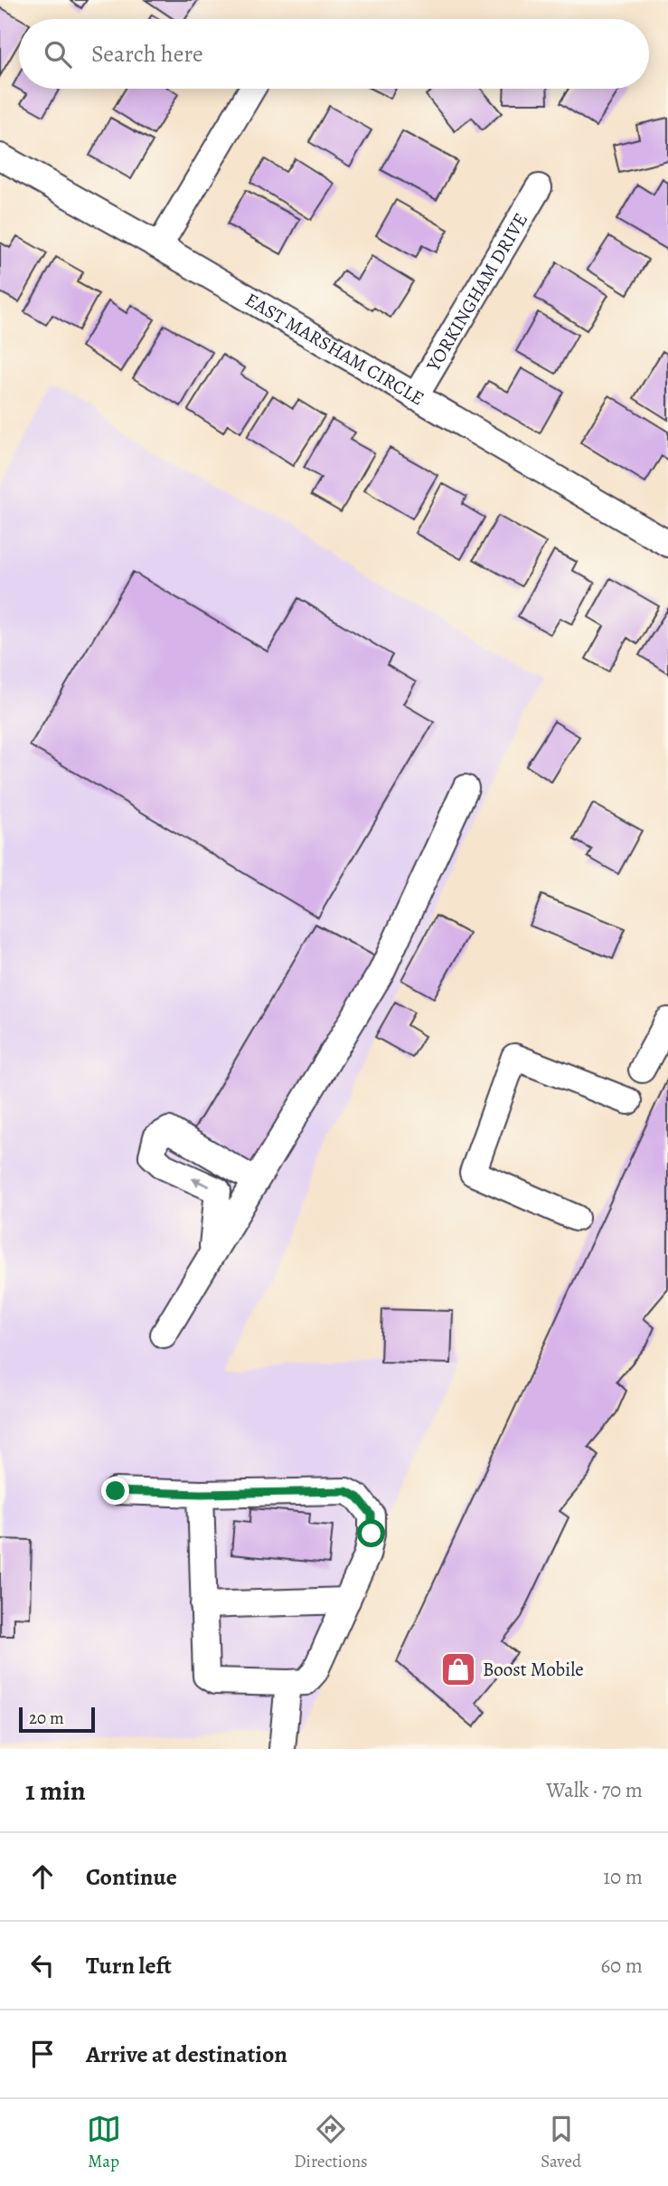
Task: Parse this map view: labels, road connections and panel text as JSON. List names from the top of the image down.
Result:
{
  "streets": {
    "street": ["YORKINGHAM DRIVE", "EAST MARSHAM CIRCLE"]
  },
  "crossings": [
    ["YORKINGHAM DRIVE", "EAST MARSHAM CIRCLE"]
  ],
  "places": {
    "shop": ["Boost Mobile"]
  },
  "scale_bar": "20 m",
  "page": {
    "search": "Search here",
    "scale": "20 m",
    "heading": ["1 min", "Walk · 70 m"],
    "list": [
      ["Continue", "10 m"],
      ["Turn left", "60 m"],
      "Arrive at destination"
    ],
    "nav": ["Map", "Directions", "Saved"]
  }
}
